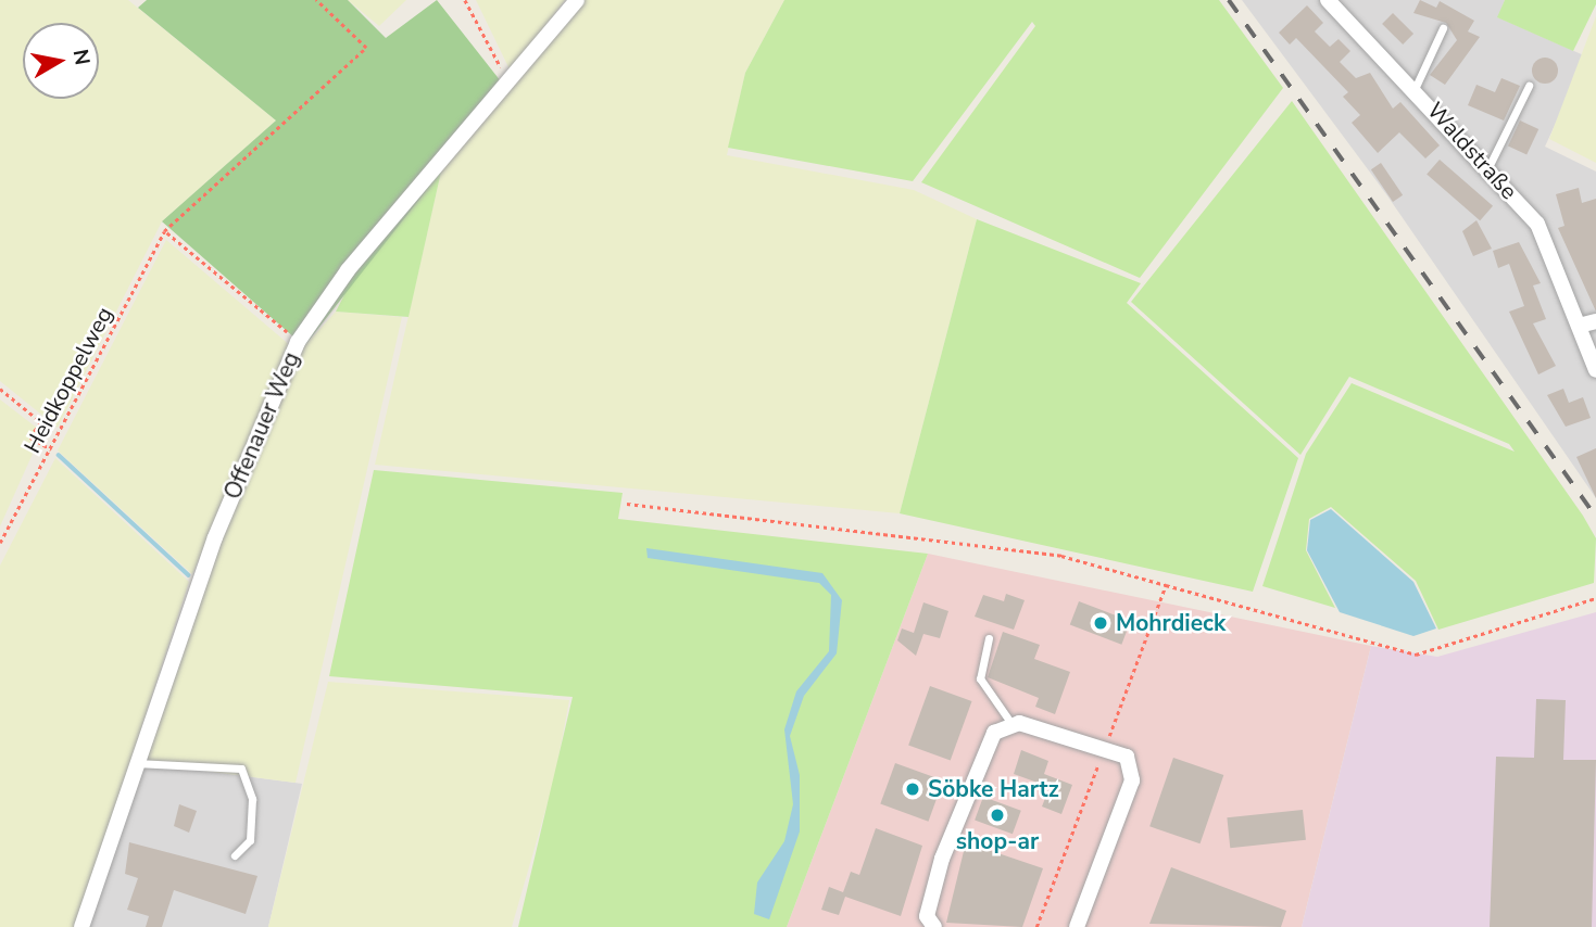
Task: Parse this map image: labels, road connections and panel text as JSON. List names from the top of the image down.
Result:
{
  "streets": {
    "street": ["Waldstraße", "Offenauer Weg"],
    "path": ["Heidkoppelweg"]
  },
  "places": ["Mohrdieck", "Söbke Hartz", "shop-ar"],
  "north": "right"
}
